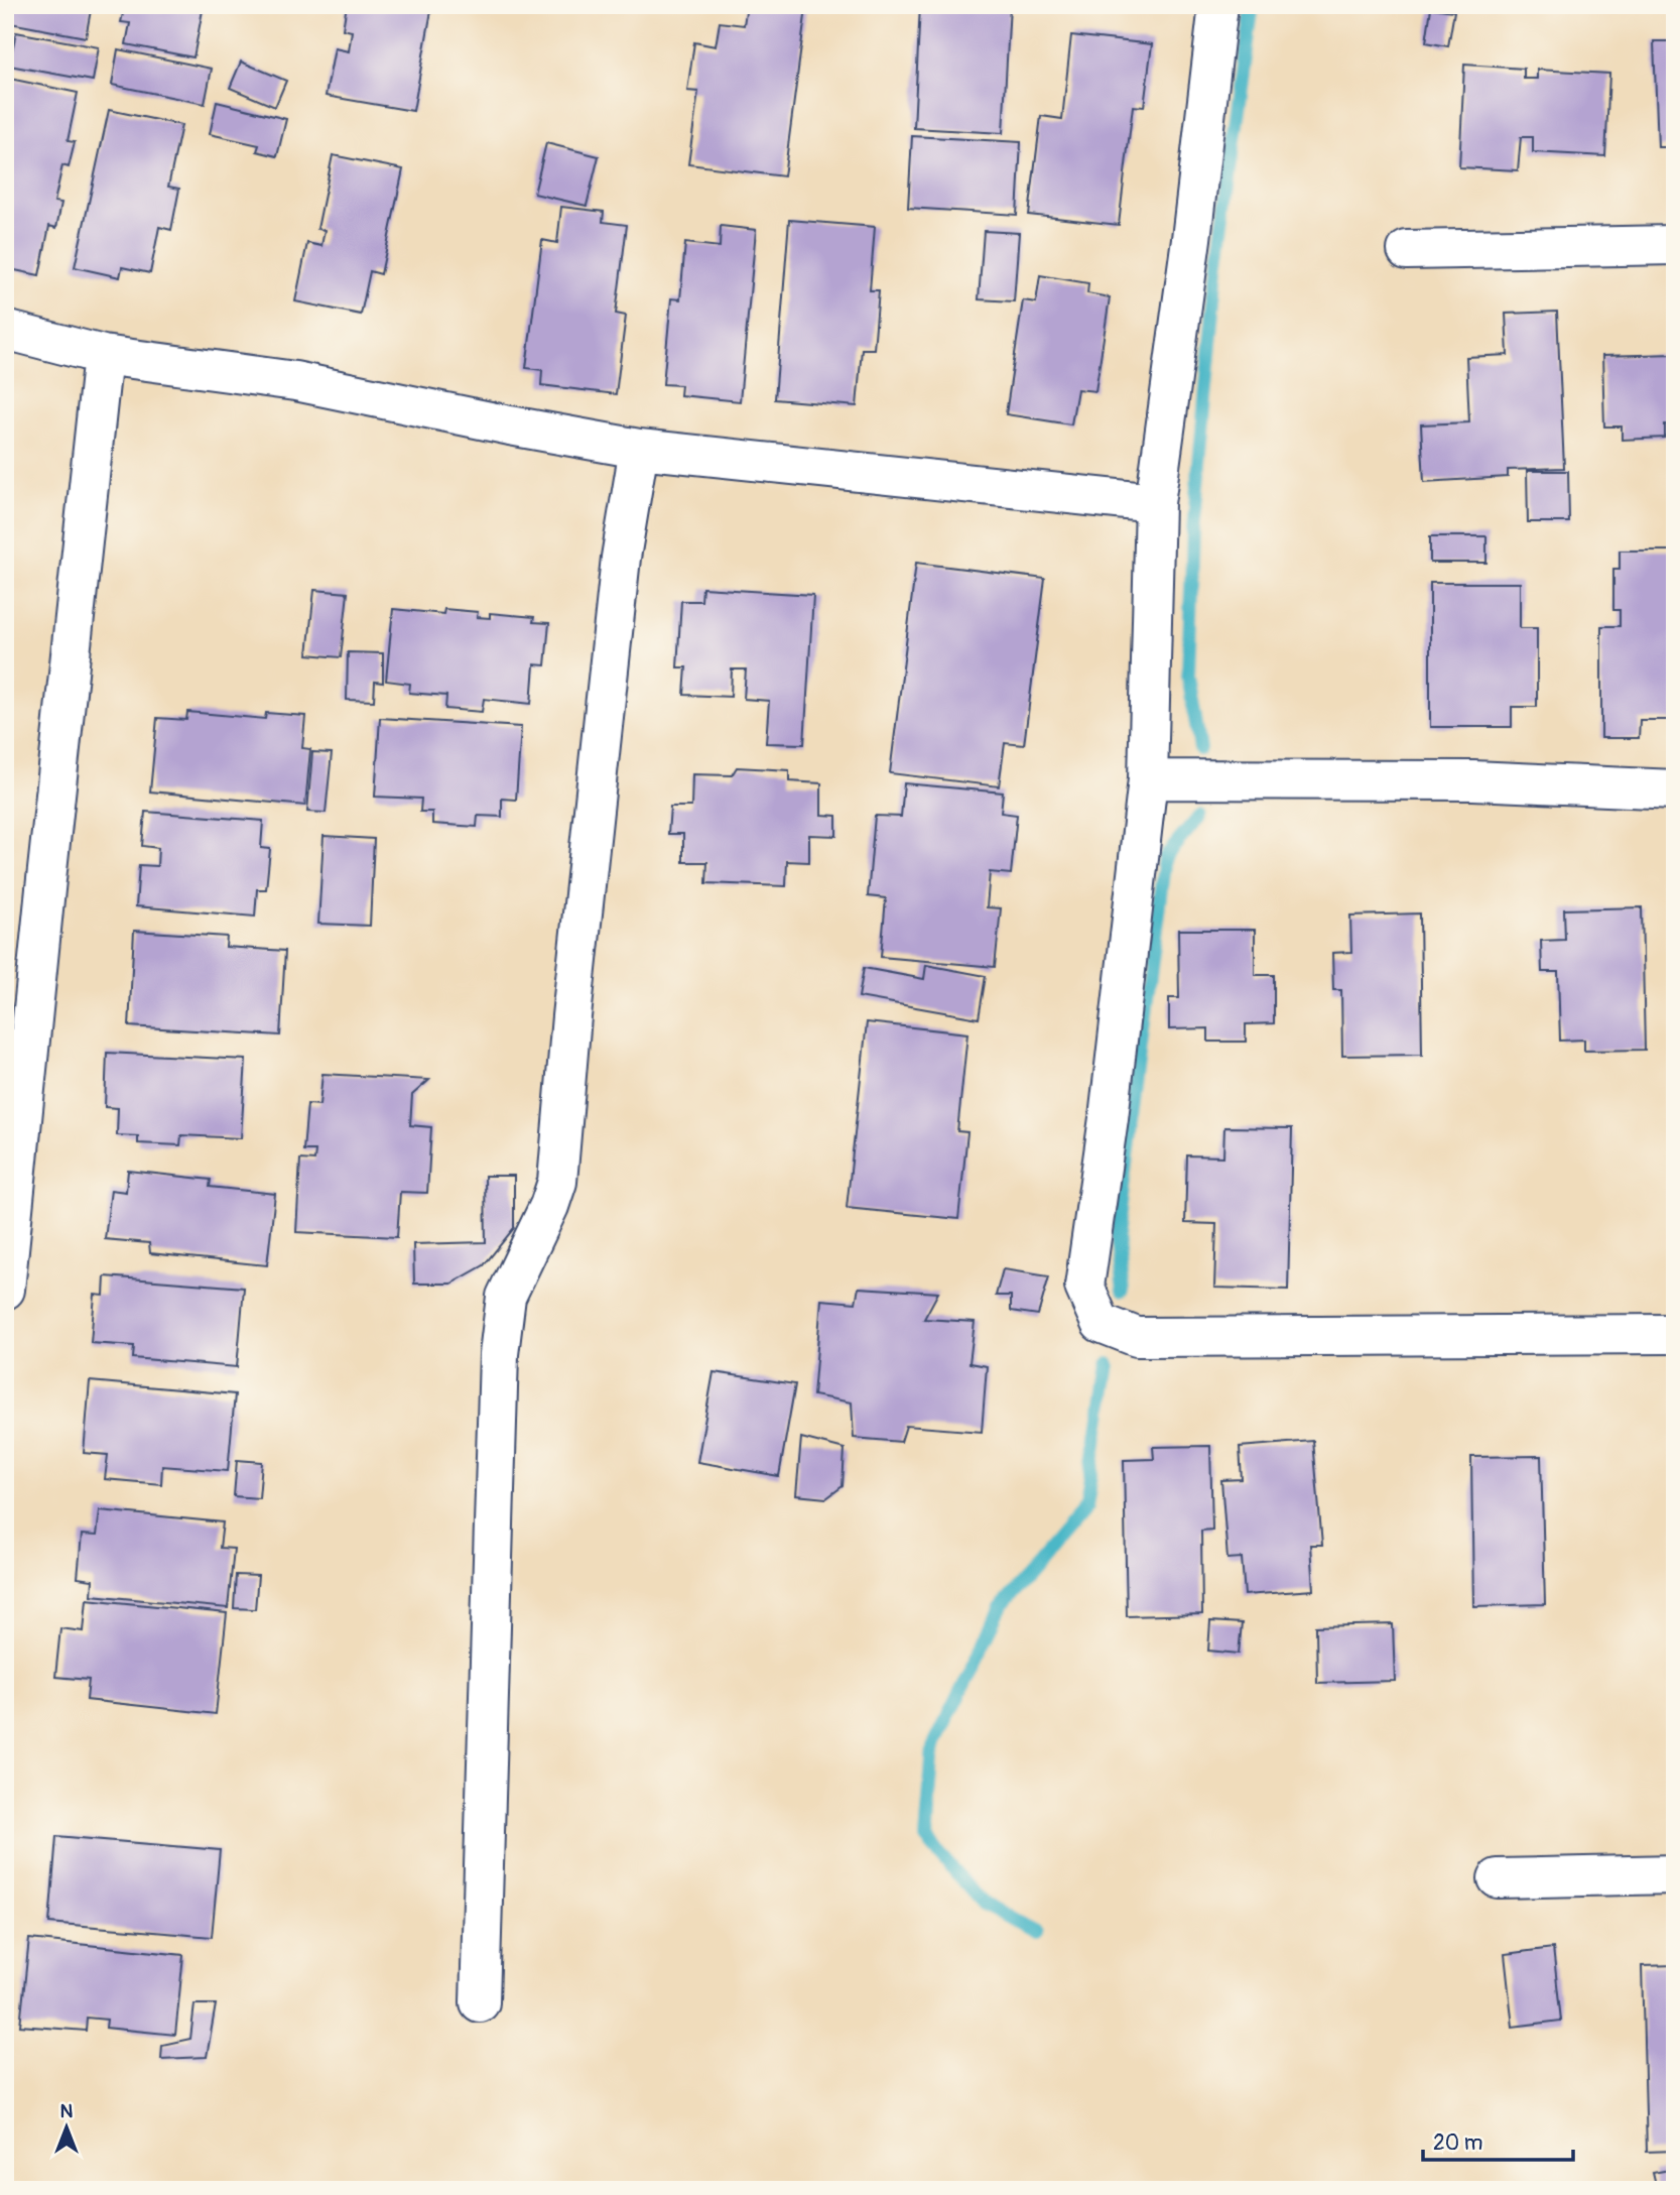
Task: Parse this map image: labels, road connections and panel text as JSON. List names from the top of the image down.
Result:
{
  "scale_bar": "20 m",
  "north": "top"
}
